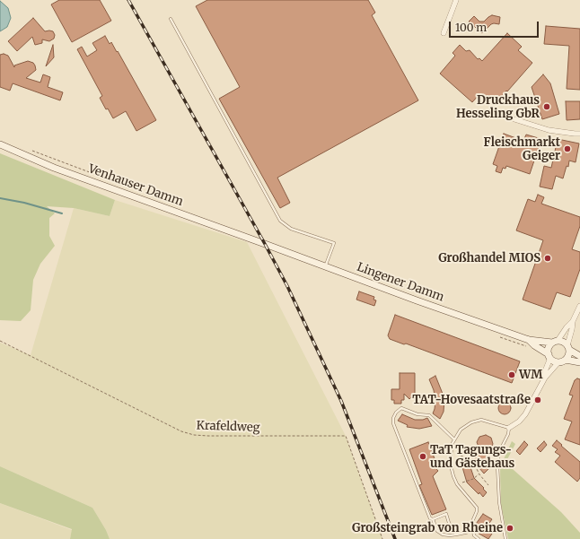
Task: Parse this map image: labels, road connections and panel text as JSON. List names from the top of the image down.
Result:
{
  "streets": {
    "main road": ["Venhauser Damm", "Lingener Damm"],
    "path": ["Krafeldweg"]
  },
  "crossings": [
    ["Venhauser Damm", "Lingener Damm"]
  ],
  "places": [
    "Druckhaus Hesseling GbR",
    "Fleischmarkt Geiger",
    "Großhandel MIOS",
    "WM",
    "TAT-Hovesaatstraße",
    "TaT Tagungs- und Gästehaus",
    "Großsteingrab von Rheine"
  ],
  "scale_bar": "100 m"
}
